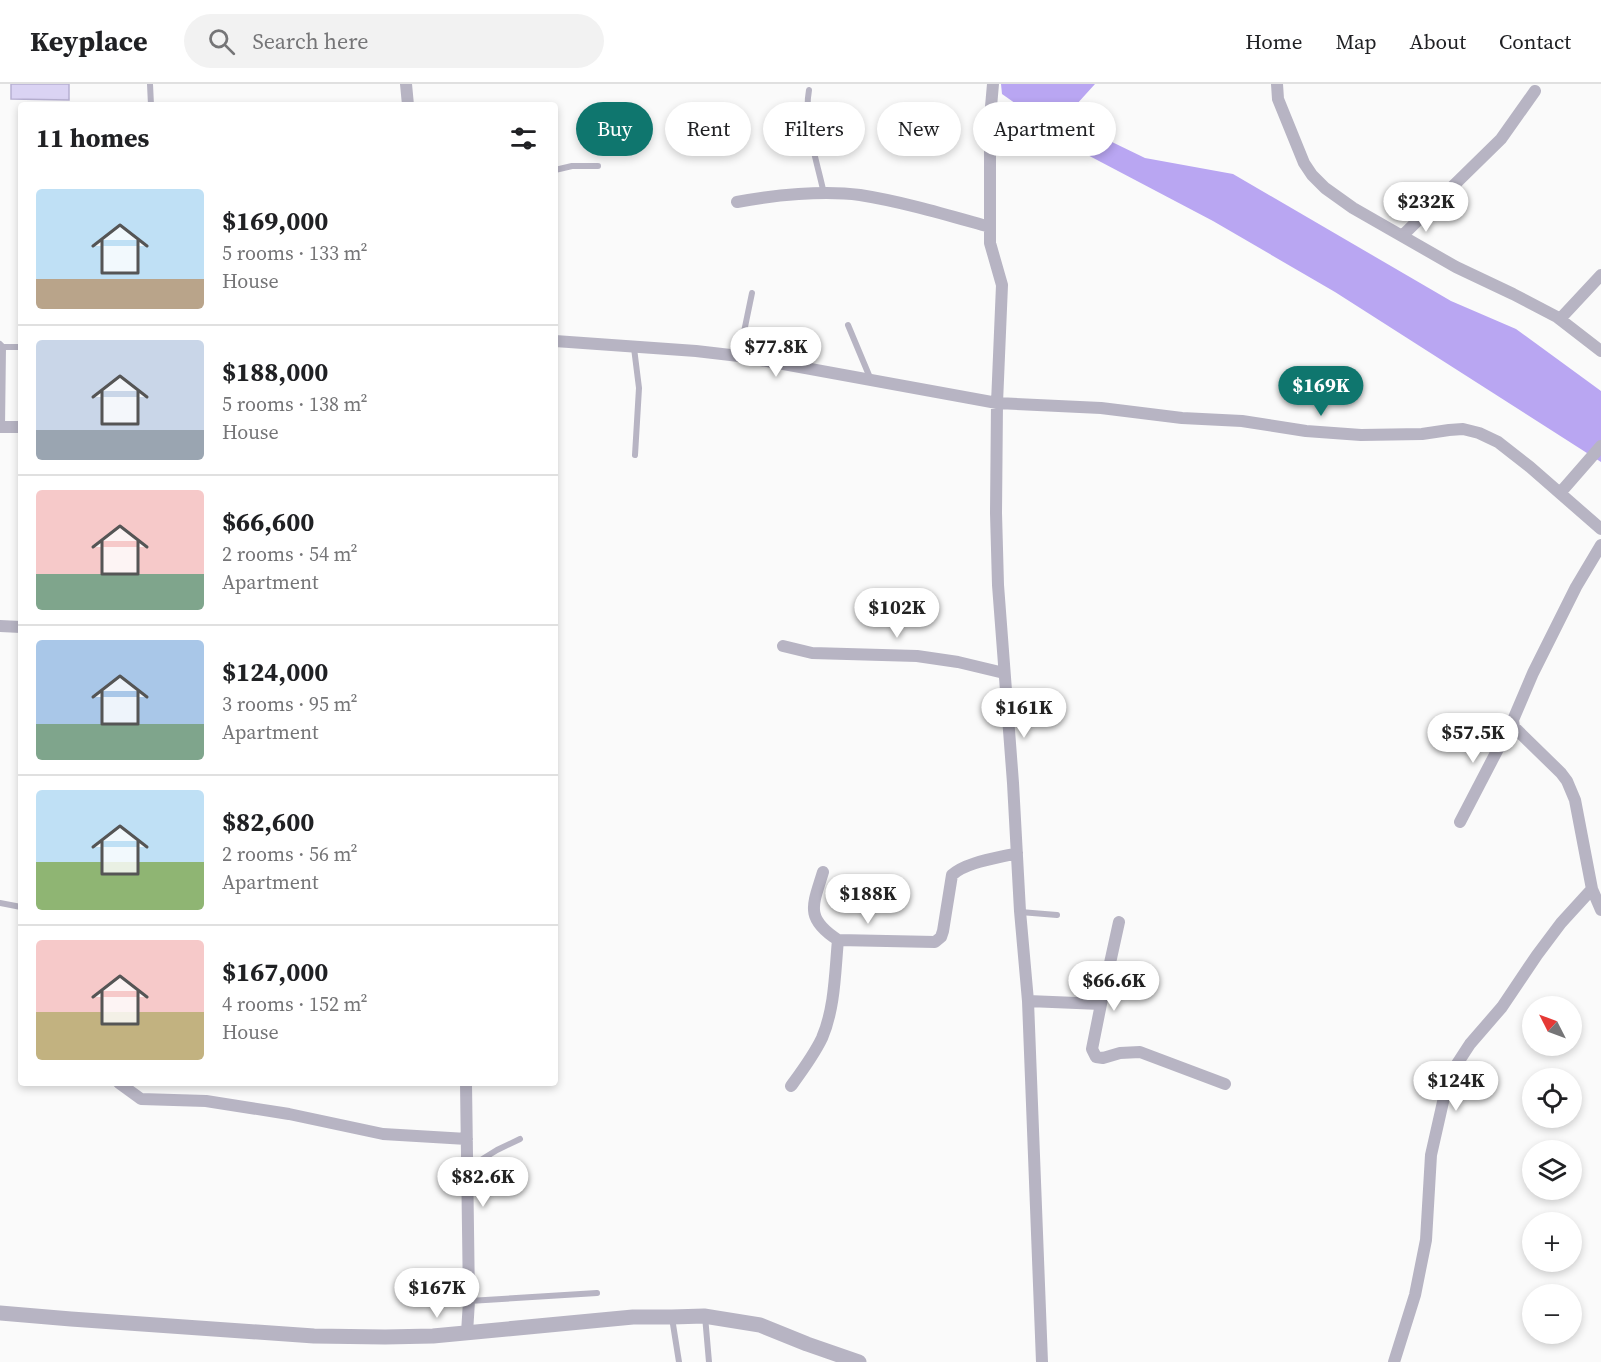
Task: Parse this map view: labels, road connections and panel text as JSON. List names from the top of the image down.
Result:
{
  "north": "top left",
  "page": {
    "header": "Keyplace",
    "search": "Search here",
    "nav": [
      "Home",
      "Map",
      "About",
      "Contact"
    ],
    "chip": [
      "Buy",
      "Rent",
      "Filters",
      "New",
      "Apartment"
    ],
    "heading": "11 homes",
    "list": [
      {
        "name": "$169,000",
        "note": "5 rooms · 133 m² · House"
      },
      {
        "name": "$188,000",
        "note": "5 rooms · 138 m² · House"
      },
      {
        "name": "$66,600",
        "note": "2 rooms · 54 m² · Apartment"
      },
      {
        "name": "$124,000",
        "note": "3 rooms · 95 m² · Apartment"
      },
      {
        "name": "$82,600",
        "note": "2 rooms · 56 m² · Apartment"
      },
      {
        "name": "$167,000",
        "note": "4 rooms · 152 m² · House"
      }
    ],
    "price": [
      "$232K",
      "$77.8K",
      "$169K",
      "$102K",
      "$161K",
      "$57.5K",
      "$188K",
      "$66.6K",
      "$124K",
      "$82.6K",
      "$167K"
    ],
    "map_buttons": ["+", "−"]
  }
}
